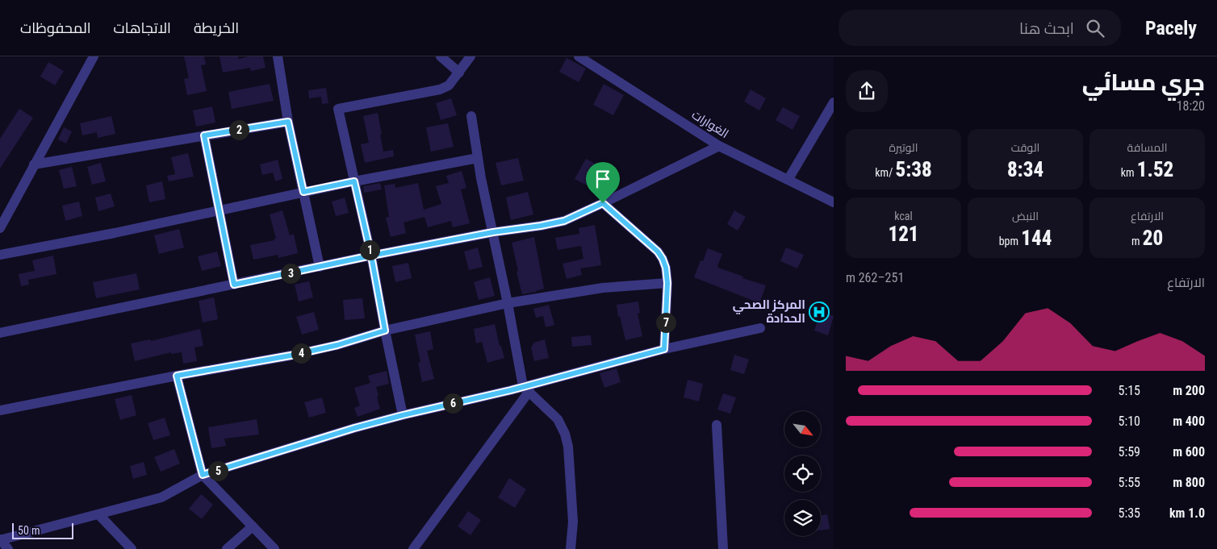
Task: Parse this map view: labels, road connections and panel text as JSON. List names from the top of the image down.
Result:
{
  "streets": {
    "street": ["الغوارات"]
  },
  "places": {
    "hospital": ["المركز الصحي الحدادة"]
  },
  "scale_bar": "50 m",
  "north": "bottom right",
  "page": {
    "header": "Pacely",
    "search": "ابحث هنا",
    "nav": ["الخريطة", "الاتجاهات", "المحفوظات"],
    "heading": ["جري مسائي", "18:20"],
    "pins": [
      "2",
      "1",
      "3",
      "7",
      "4",
      "6",
      "5"
    ],
    "stats": [
      ["المسافة", "1.52 km"],
      ["الوقت", "8:34"],
      ["الوتيرة", "5:38 /km"],
      ["الارتفاع", "20 m"],
      ["النبض", "144 bpm"],
      ["kcal", "121"]
    ],
    "chart": ["الارتفاع", "251–262 m"],
    "list": [
      {
        "name": "200 m",
        "note": "5:15"
      },
      {
        "name": "400 m",
        "note": "5:10"
      },
      {
        "name": "600 m",
        "note": "5:59"
      },
      {
        "name": "800 m",
        "note": "5:55"
      },
      {
        "name": "1.0 km",
        "note": "5:35"
      }
    ],
    "scale": "50 m"
  }
}
